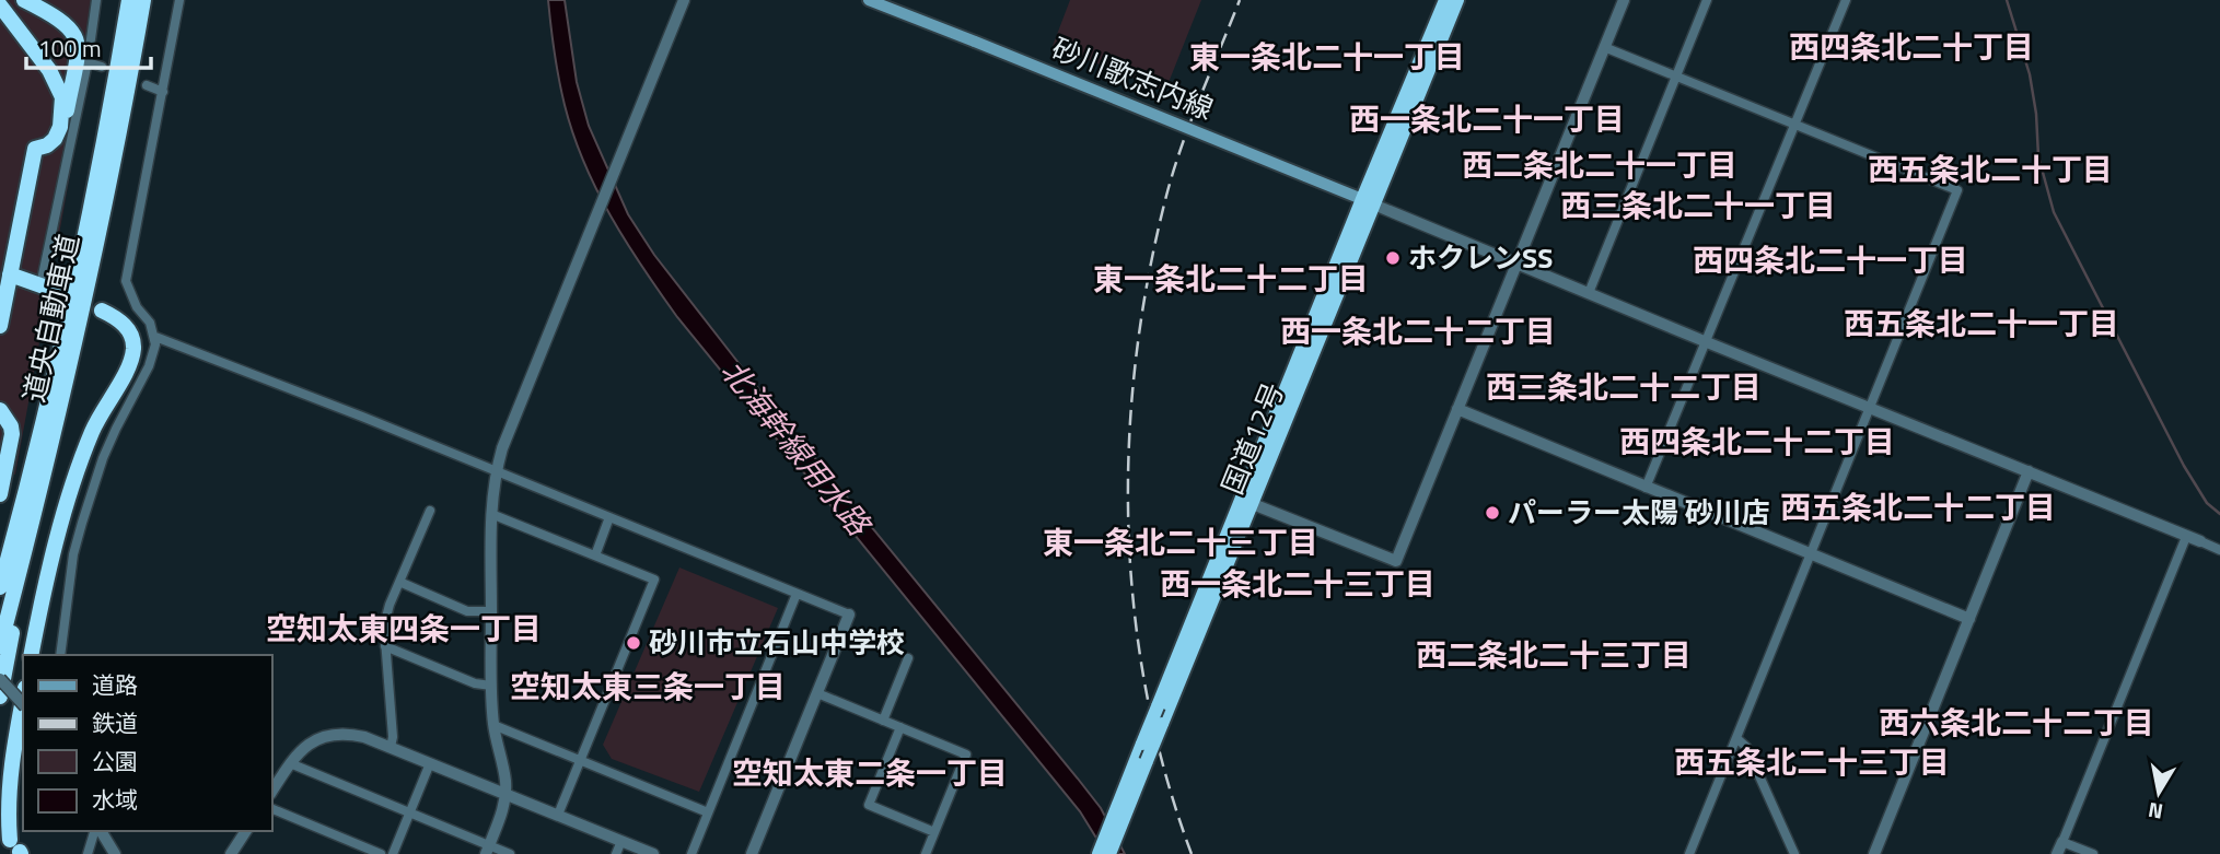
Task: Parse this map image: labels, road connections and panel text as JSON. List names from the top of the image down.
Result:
{
  "streets": {
    "highway": ["道央自動車道", "国道12号"],
    "main road": ["砂川歌志内線"]
  },
  "crossings": [
    ["砂川歌志内線", "国道12号"]
  ],
  "districts": [
    "西四条北二十丁目",
    "東一条北二十一丁目",
    "西一条北二十一丁目",
    "西二条北二十一丁目",
    "西五条北二十丁目",
    "西三条北二十一丁目",
    "西四条北二十一丁目",
    "東一条北二十二丁目",
    "西五条北二十一丁目",
    "西一条北二十二丁目",
    "西三条北二十二丁目",
    "西四条北二十二丁目",
    "西五条北二十二丁目",
    "東一条北二十三丁目",
    "西一条北二十三丁目",
    "空知太東四条一丁目",
    "西二条北二十三丁目",
    "空知太東三条一丁目",
    "西六条北二十二丁目",
    "西五条北二十三丁目",
    "空知太東二条一丁目"
  ],
  "water": ["北海幹線用水路"],
  "places": ["ホクレンSS", "パーラー太陽 砂川店", "砂川市立石山中学校"],
  "legend": [
    "道路",
    "鉄道",
    "公園",
    "水域"
  ],
  "scale_bar": "100 m",
  "north": "bottom"
}
